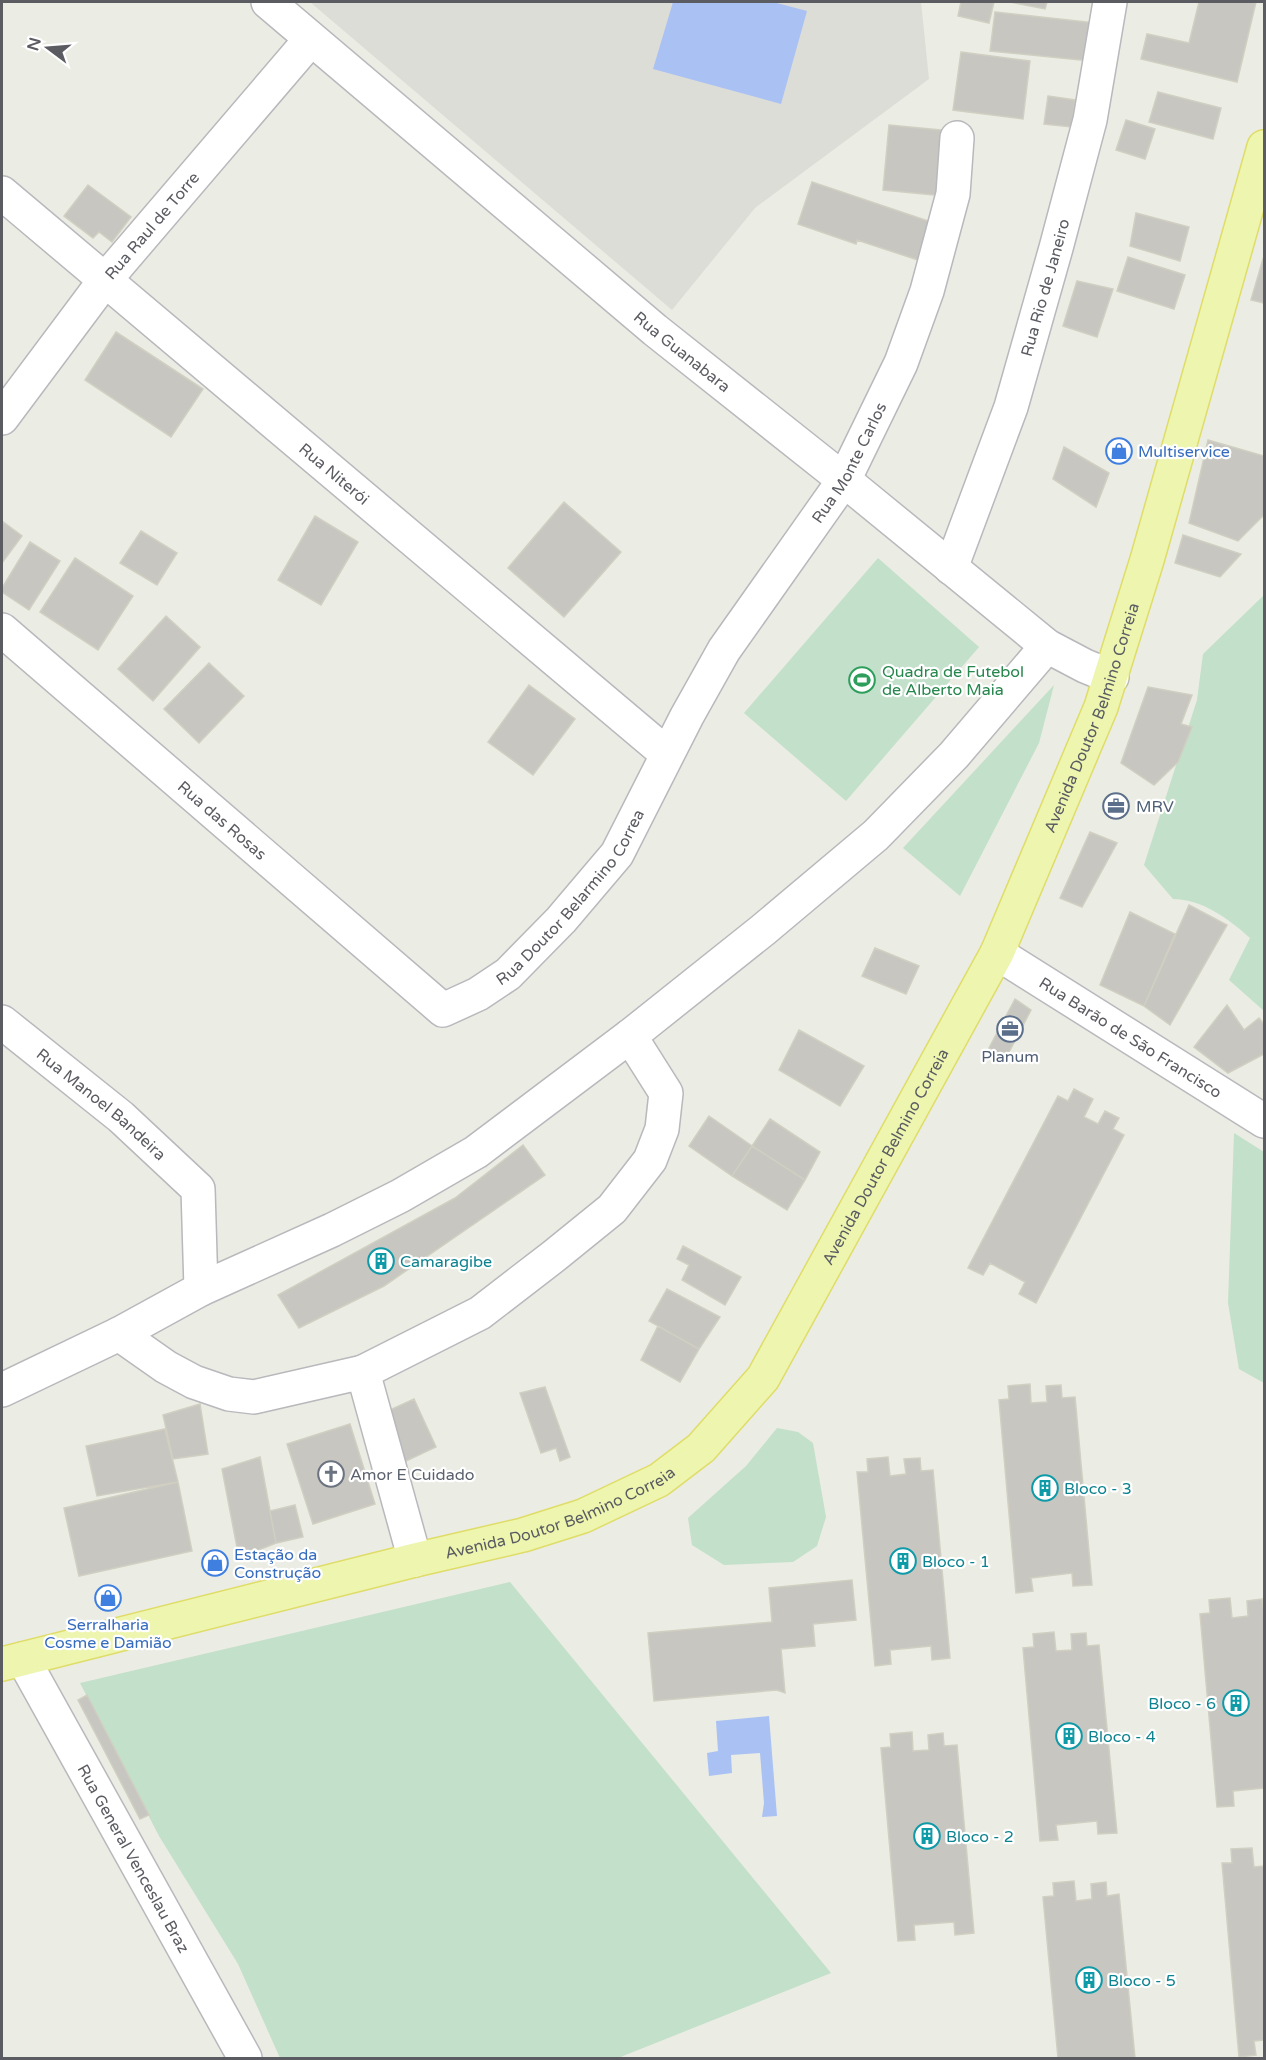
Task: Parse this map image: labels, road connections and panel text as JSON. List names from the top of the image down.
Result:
{
  "streets": {
    "main road": ["Avenida Doutor Belmino Correia"],
    "street": [
      "Rua Raul de Torre",
      "Rua Rio de Janeiro",
      "Rua Guanabara",
      "Rua Monte Carlos",
      "Rua Niterói",
      "Rua das Rosas",
      "Rua Doutor Belarmino Correa",
      "Rua Barão de São Francisco",
      "Rua Manoel Bandeira",
      "Rua General Venceslau Braz"
    ]
  },
  "crossings": [
    ["Rua Raul de Torre", "Rua Guanabara"],
    ["Rua Raul de Torre", "Rua Niterói"],
    ["Rua Rio de Janeiro", "Rua Guanabara"],
    ["Rua Guanabara", "Rua Monte Carlos"],
    ["Rua Guanabara", "Avenida Doutor Belmino Correia"],
    ["Rua Monte Carlos", "Rua Niterói"],
    ["Rua Monte Carlos", "Rua Doutor Belarmino Correa"],
    ["Rua Niterói", "Rua Doutor Belarmino Correa"],
    ["Avenida Doutor Belmino Correia", "Rua Barão de São Francisco"],
    ["Avenida Doutor Belmino Correia", "Rua General Venceslau Braz"],
    ["Rua das Rosas", "Rua Doutor Belarmino Correa"]
  ],
  "places": {
    "shop": ["Multiservice", "Estação da Construção", "Serralharia Cosme e Damião"],
    "sports": ["Quadra de Futebol de Alberto Maia"],
    "office": ["MRV", "Planum"],
    "building": [
      "Camaragibe",
      "Bloco - 3",
      "Bloco - 1",
      "Bloco - 6",
      "Bloco - 4",
      "Bloco - 2",
      "Bloco - 5"
    ],
    "church": ["Amor E Cuidado"]
  },
  "north": "left"
}
